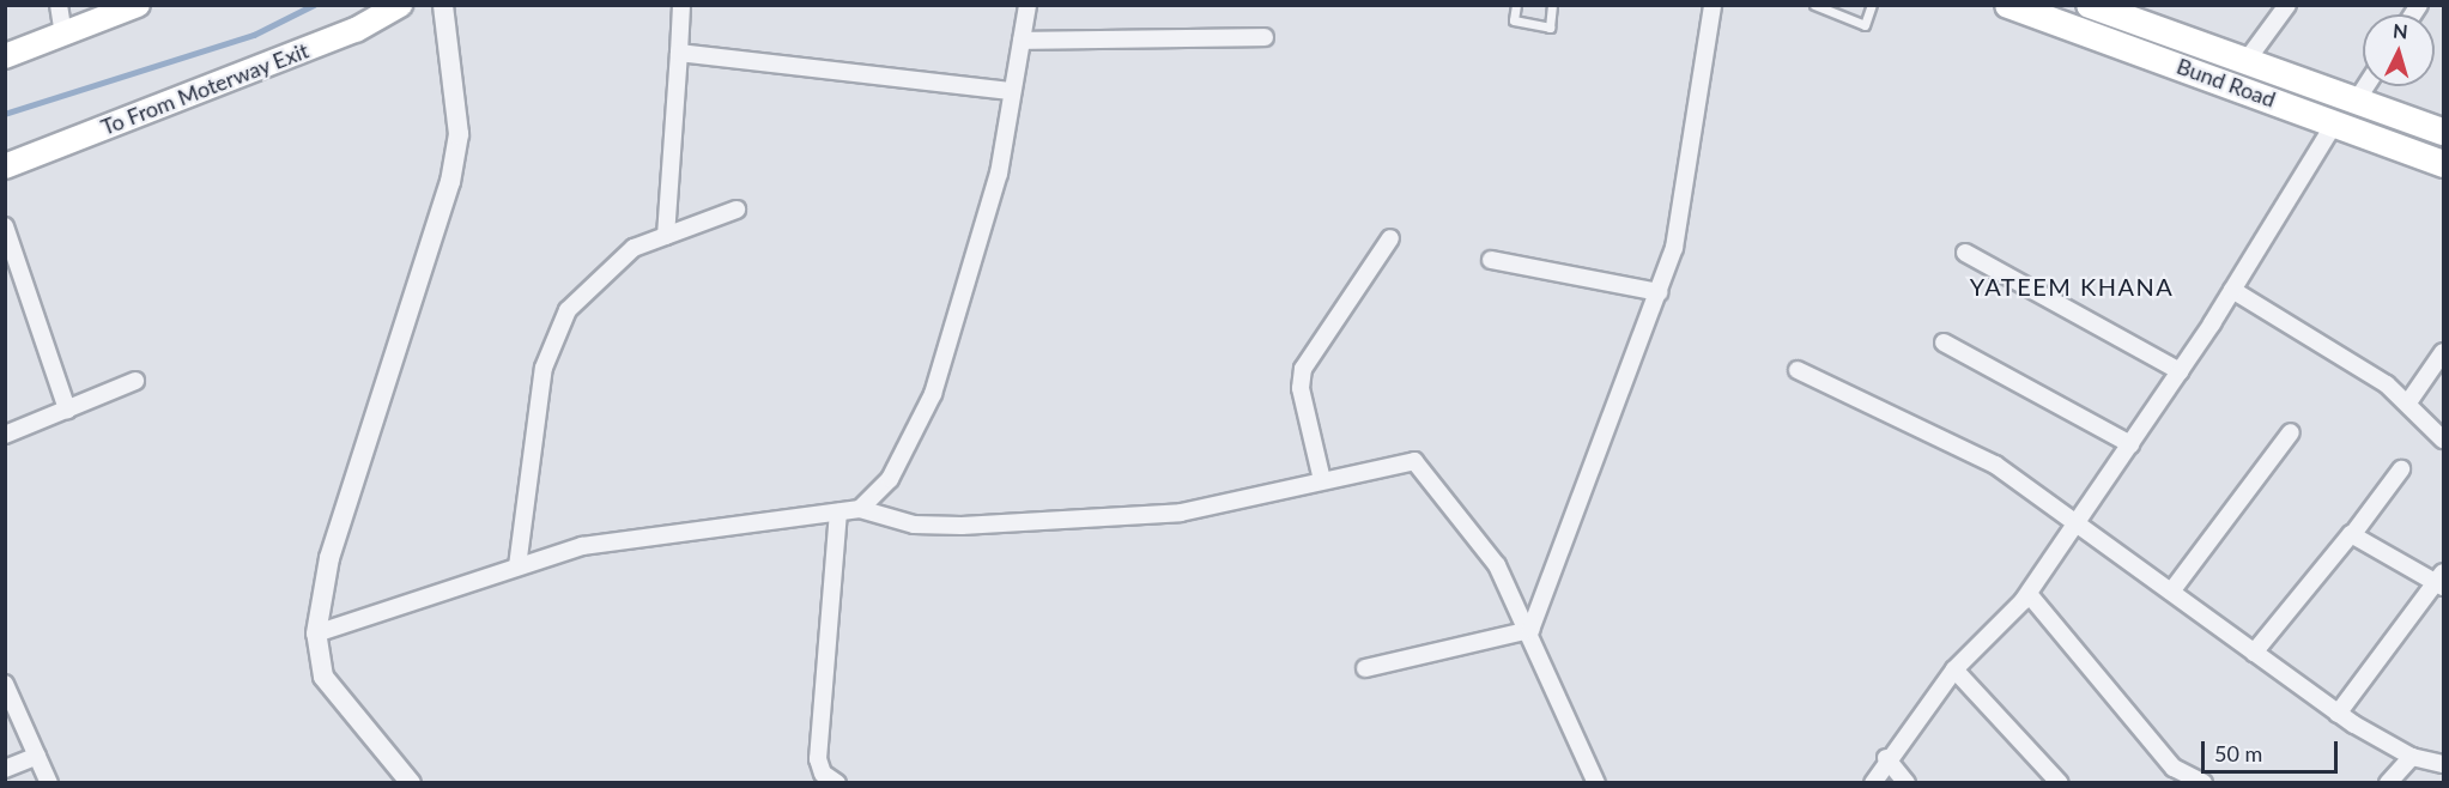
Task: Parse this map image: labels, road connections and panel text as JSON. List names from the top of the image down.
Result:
{
  "streets": {
    "main road": ["Bund Road", "To From Moterway Exit"]
  },
  "districts": ["YATEEM KHANA"],
  "scale_bar": "50 m",
  "north": "top"
}
